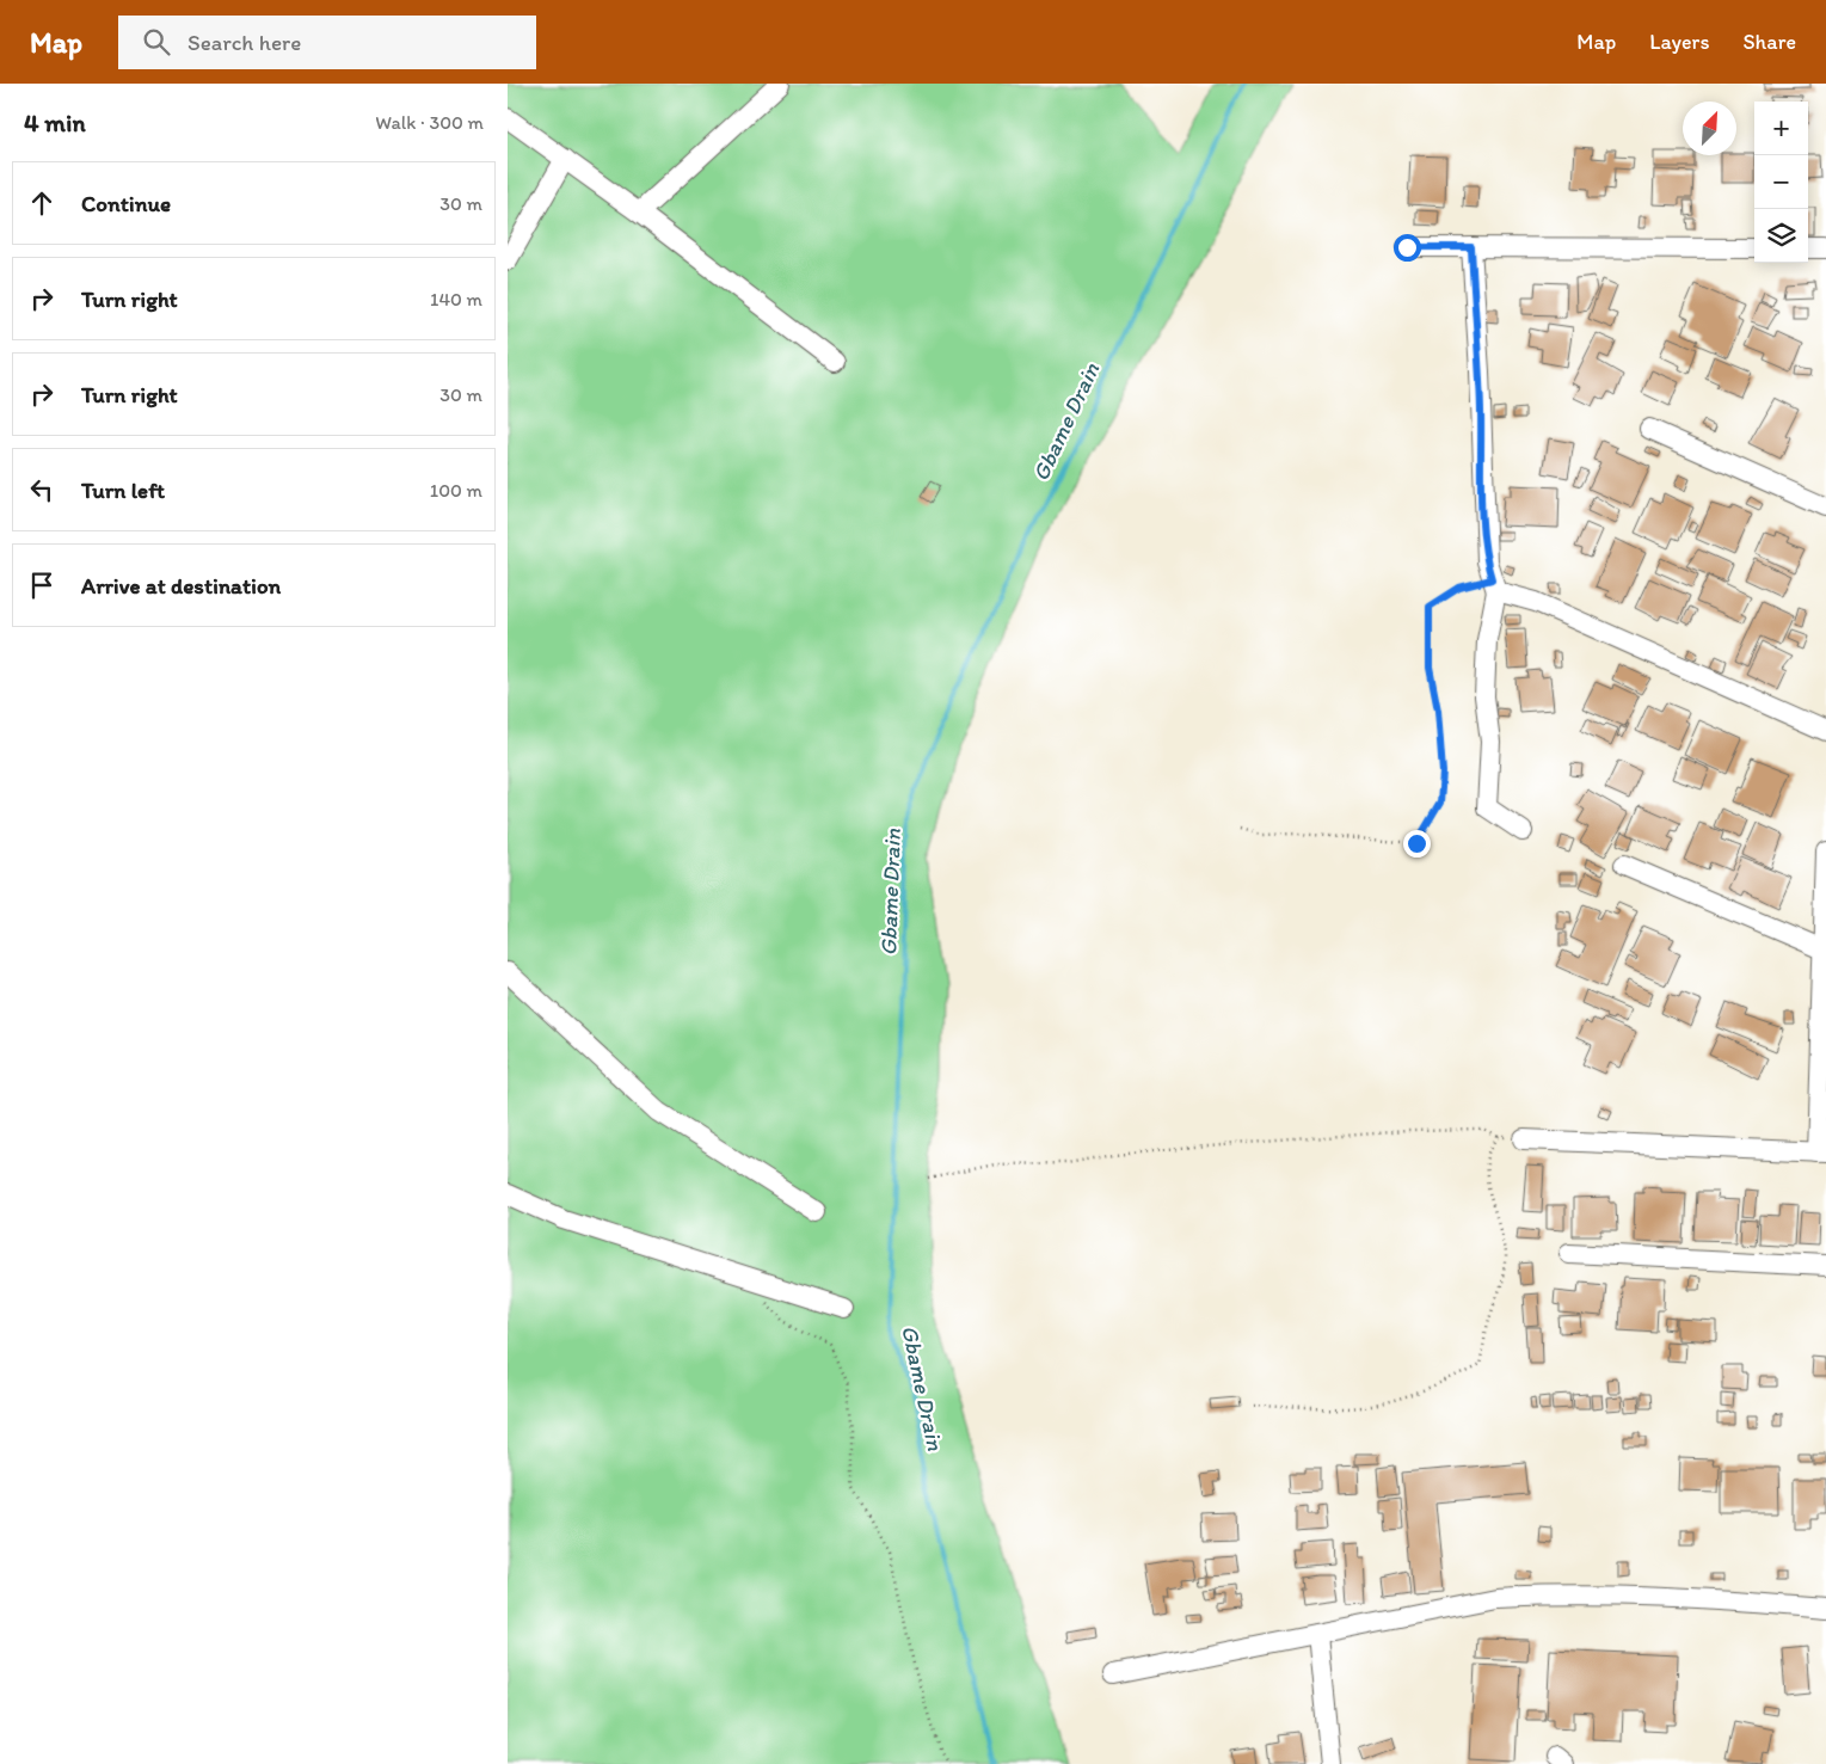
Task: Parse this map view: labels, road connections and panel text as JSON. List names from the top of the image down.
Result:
{
  "water": ["Gbame Drain"],
  "north": "top right",
  "page": {
    "header": "Map",
    "search": "Search here",
    "nav": ["Map", "Layers", "Share"],
    "heading": ["4 min", "Walk · 300 m"],
    "map_buttons": ["+", "−"],
    "list": [
      ["Continue", "30 m"],
      ["Turn right", "140 m"],
      ["Turn right", "30 m"],
      ["Turn left", "100 m"],
      "Arrive at destination"
    ]
  }
}
